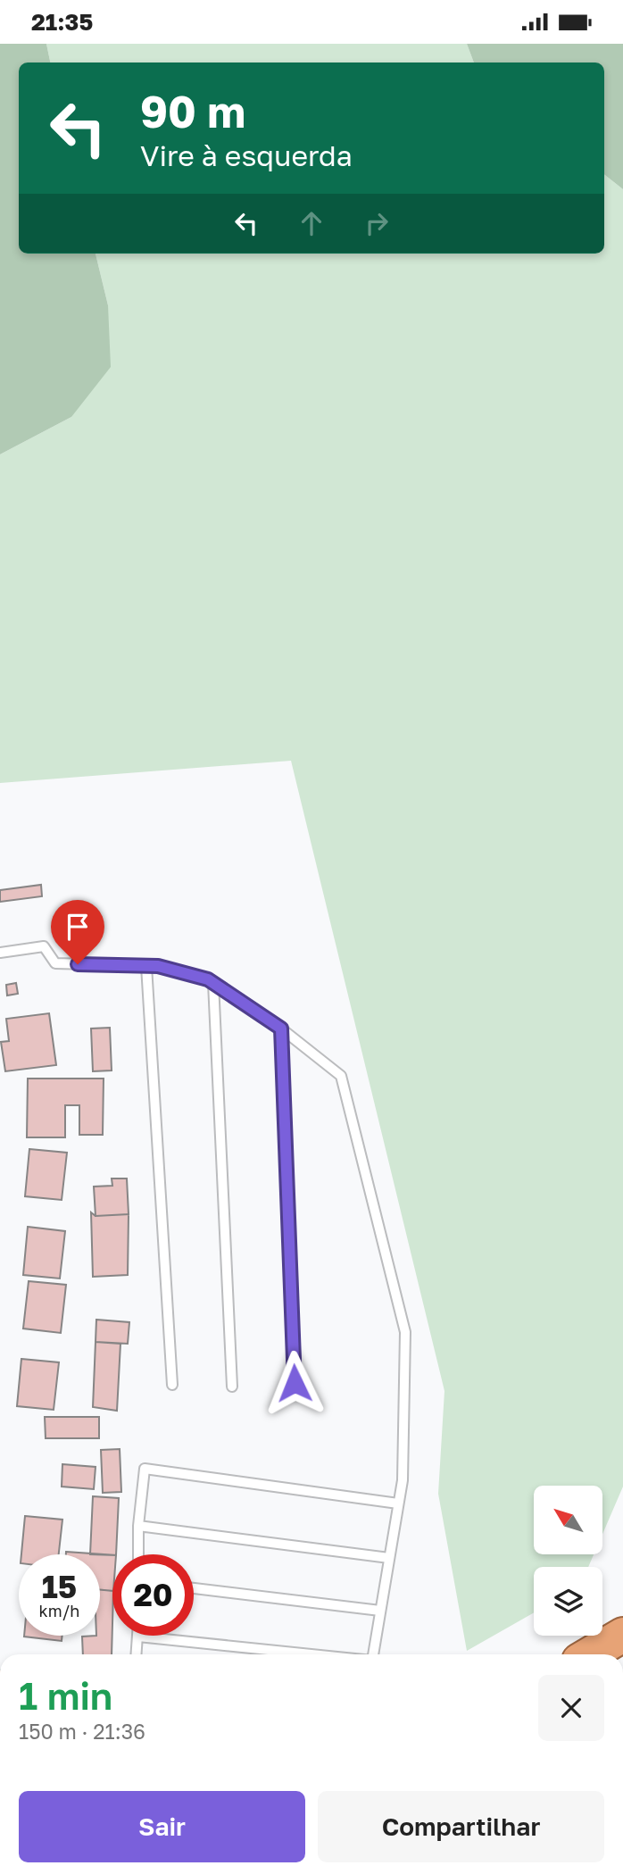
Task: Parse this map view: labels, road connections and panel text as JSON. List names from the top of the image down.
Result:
{
  "north": "top left",
  "page": {
    "status": "21:35",
    "turn": ["90 m", "Vire à esquerda"],
    "speed": "15 km/h",
    "limit": "20",
    "heading": ["1 min", "150 m · 21:36"],
    "buttons": ["Sair", "Compartilhar"]
  }
}
